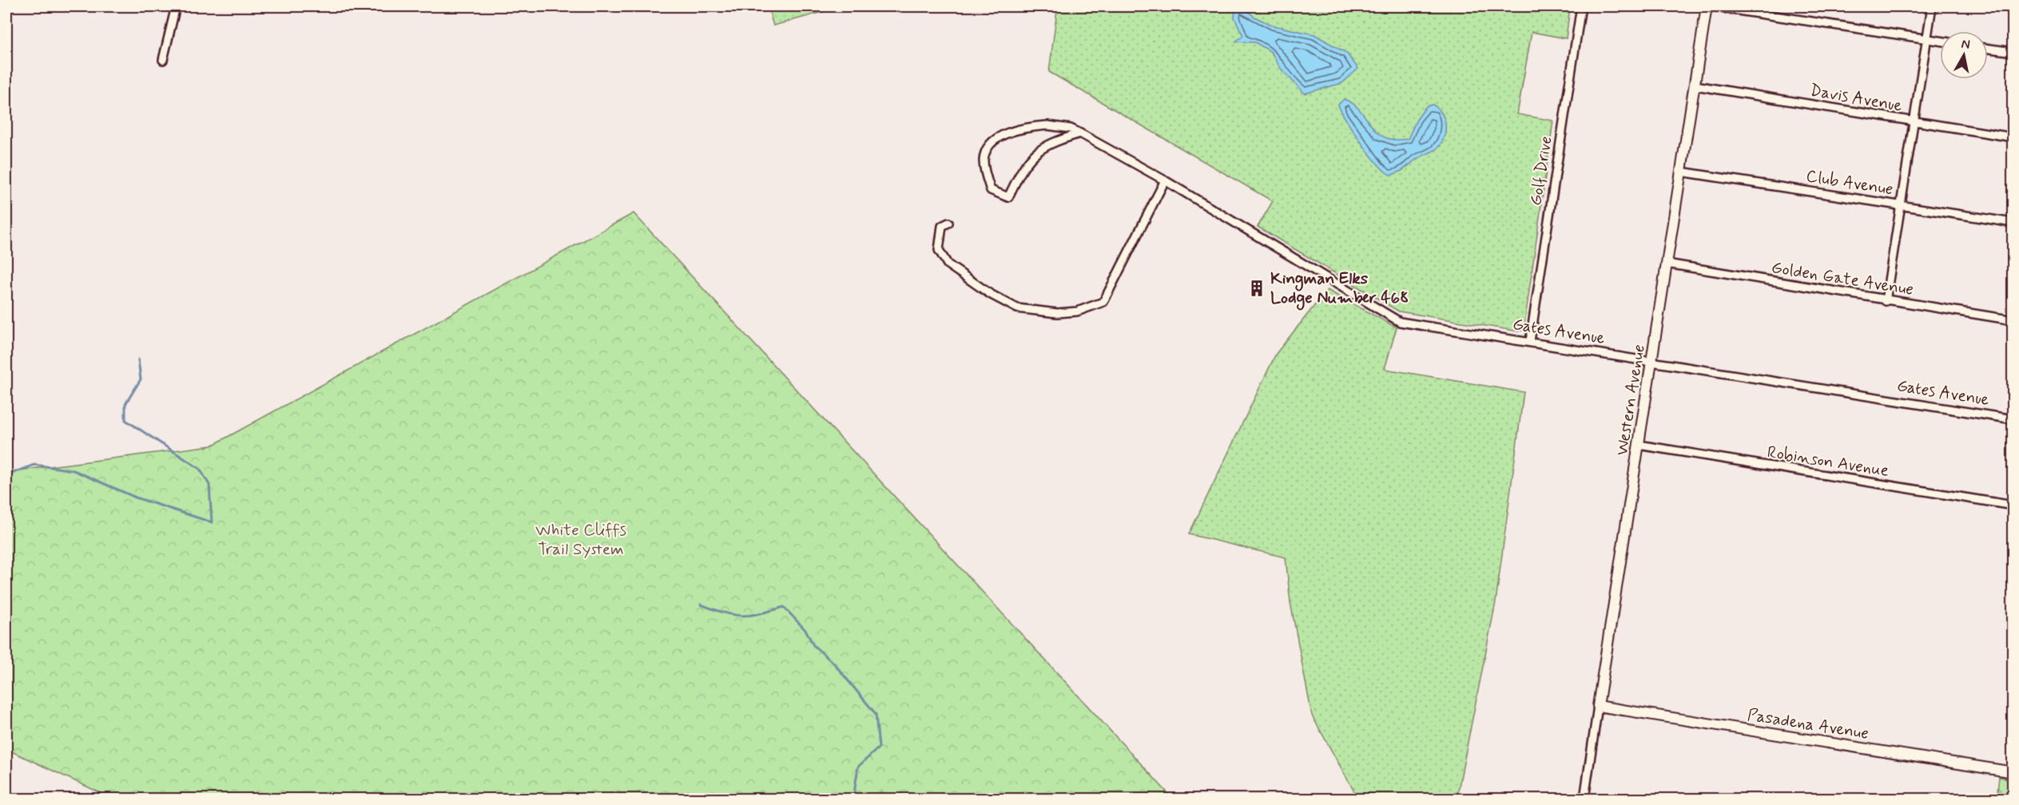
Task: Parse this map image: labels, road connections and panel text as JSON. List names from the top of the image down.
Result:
{
  "streets": {
    "street": [
      "Davis Avenue",
      "Golf Drive",
      "Club Avenue",
      "Golden Gate Avenue",
      "Gates Avenue",
      "Western Avenue",
      "Robinson Avenue",
      "Pasadena Avenue"
    ]
  },
  "crossings": [
    ["Davis Avenue", "Western Avenue"],
    ["Golf Drive", "Gates Avenue"],
    ["Club Avenue", "Western Avenue"],
    ["Golden Gate Avenue", "Western Avenue"],
    ["Gates Avenue", "Western Avenue"],
    ["Western Avenue", "Robinson Avenue"],
    ["Western Avenue", "Pasadena Avenue"]
  ],
  "parks": ["White Cliffs Trail System"],
  "places": {
    "building": ["Kingman Elks Lodge Number 468"]
  },
  "north": "top"
}
